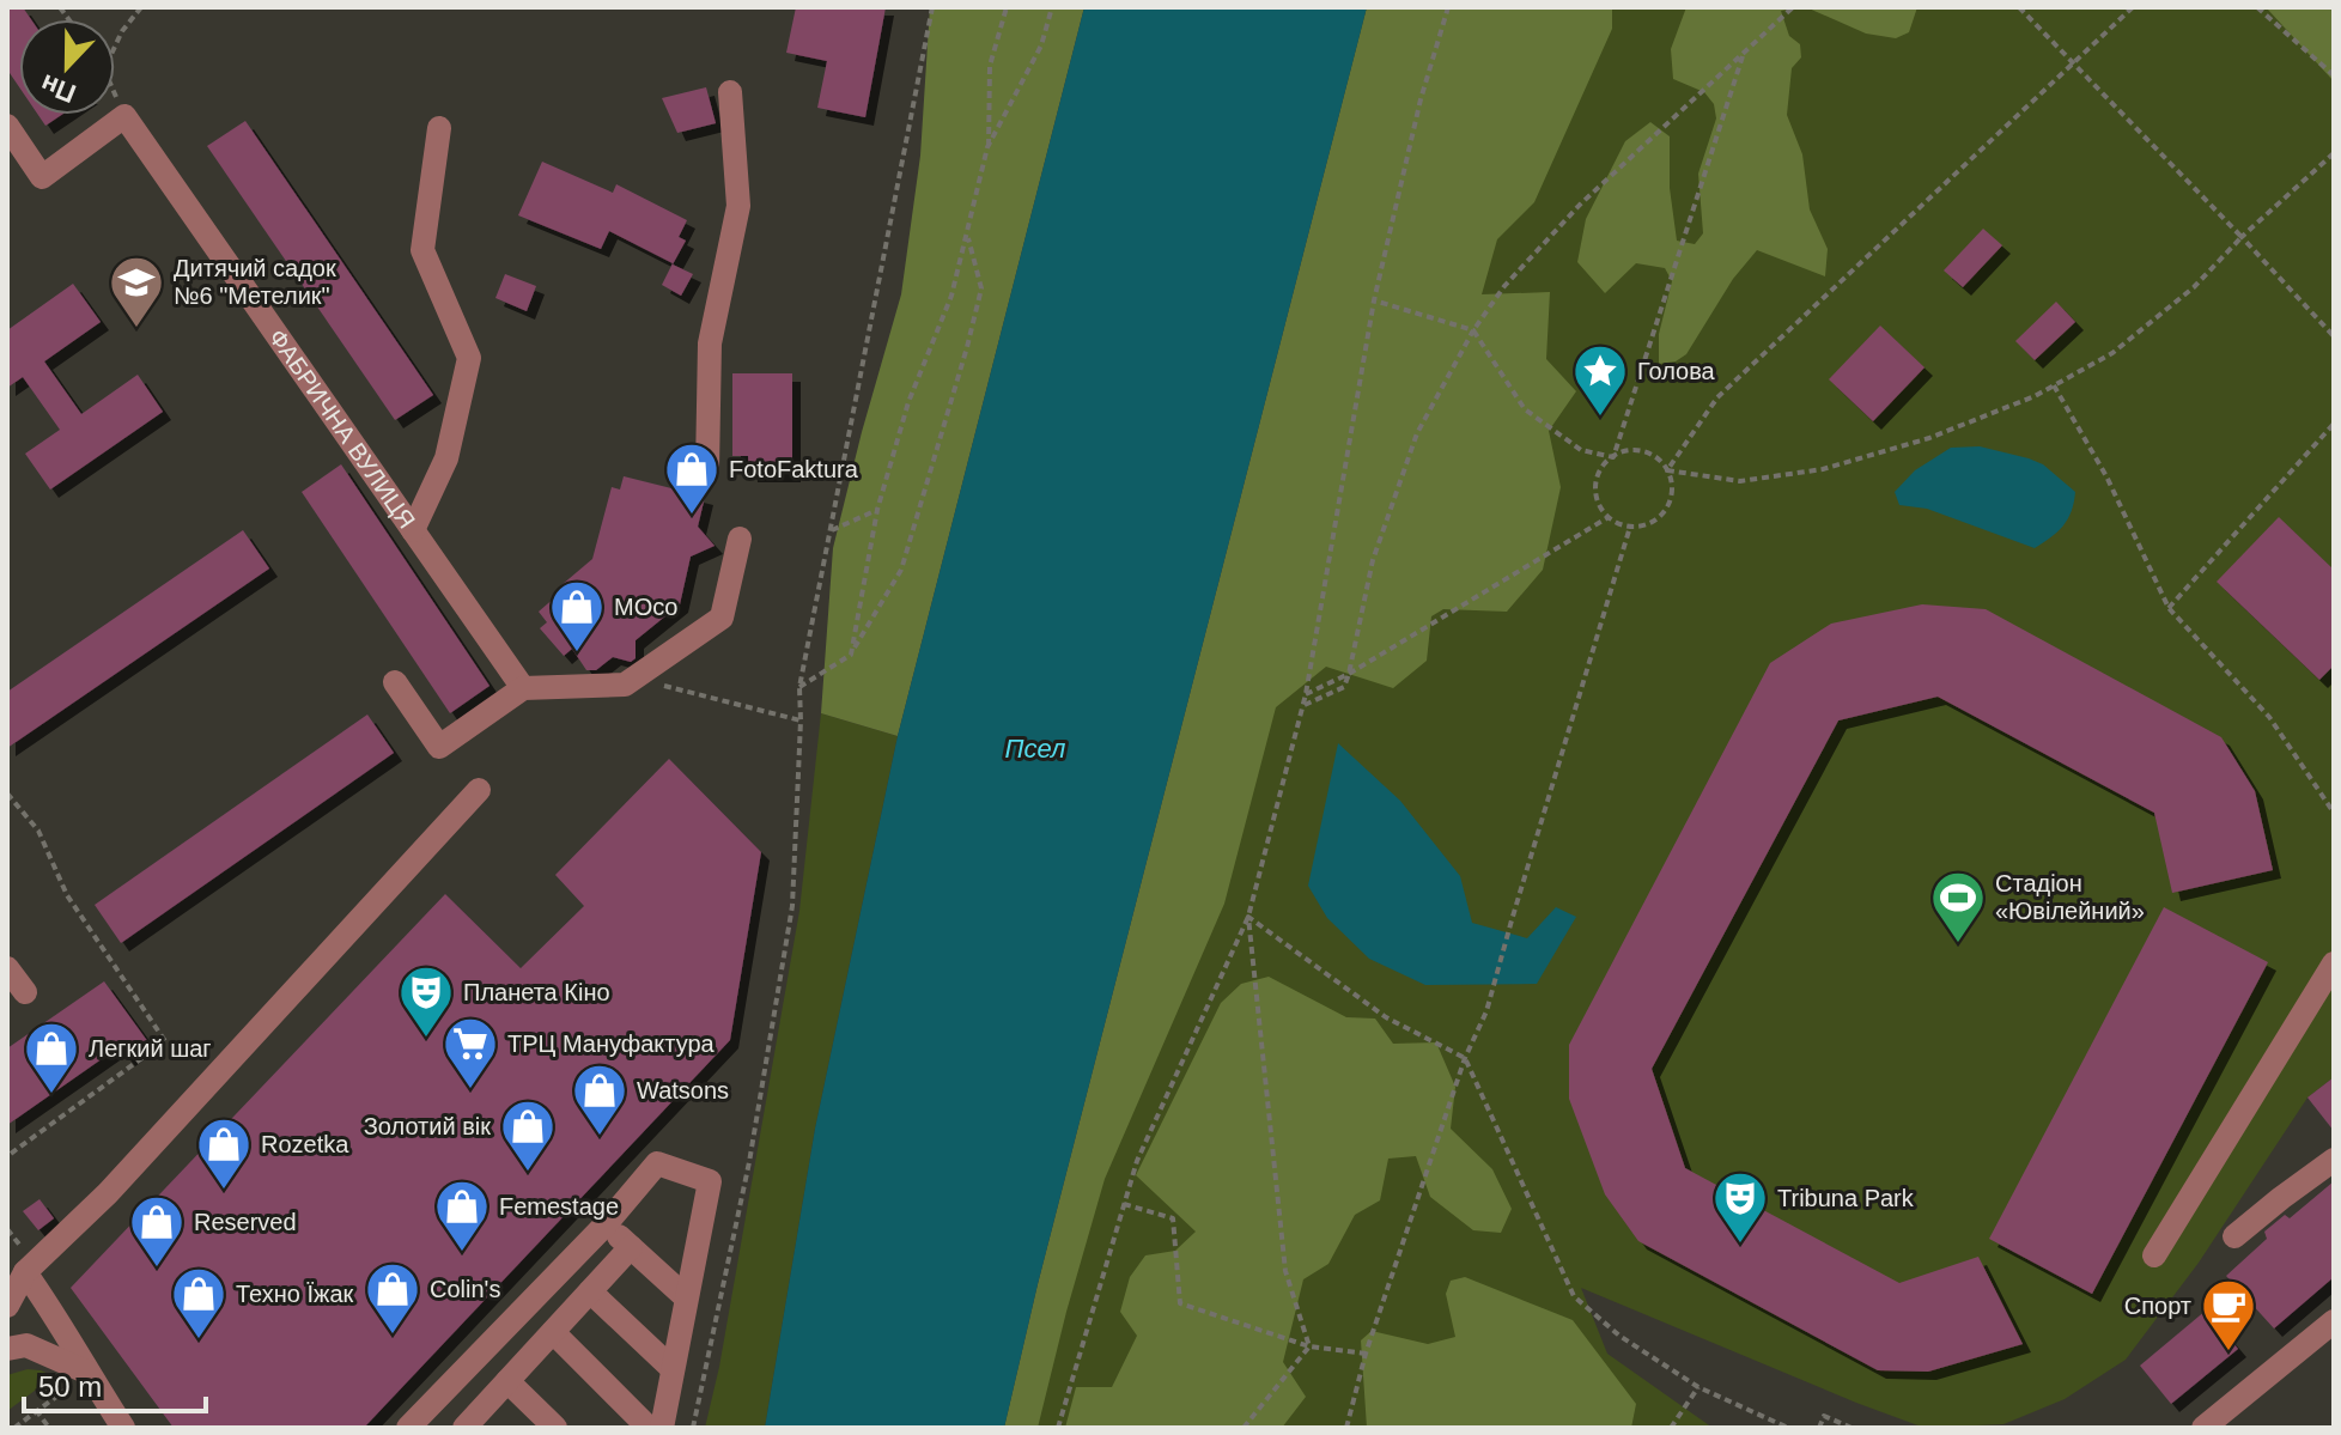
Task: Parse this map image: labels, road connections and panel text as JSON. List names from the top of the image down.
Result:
{
  "streets": {
    "street": ["ФАБРИЧНА ВУЛИЦЯ"]
  },
  "water": ["Псел"],
  "places": {
    "school or university": ["Дитячий садок №6 \"Метелик\""],
    "place": ["Голова"],
    "shop": [
      "FotoFaktura",
      "MOco",
      "Легкий шаг",
      "Watsons",
      "Золотий вік",
      "Rozetka",
      "Femestage",
      "Reserved",
      "Colin's",
      "Техно Їжак"
    ],
    "sports": ["Стадіон «Ювілейний»"],
    "theatre": ["Планета Кіно", "Tribuna Park"],
    "supermarket": ["ТРЦ Мануфактура"],
    "cafe": ["Спорт"]
  },
  "scale_bar": "50 m",
  "north": "bottom"
}
